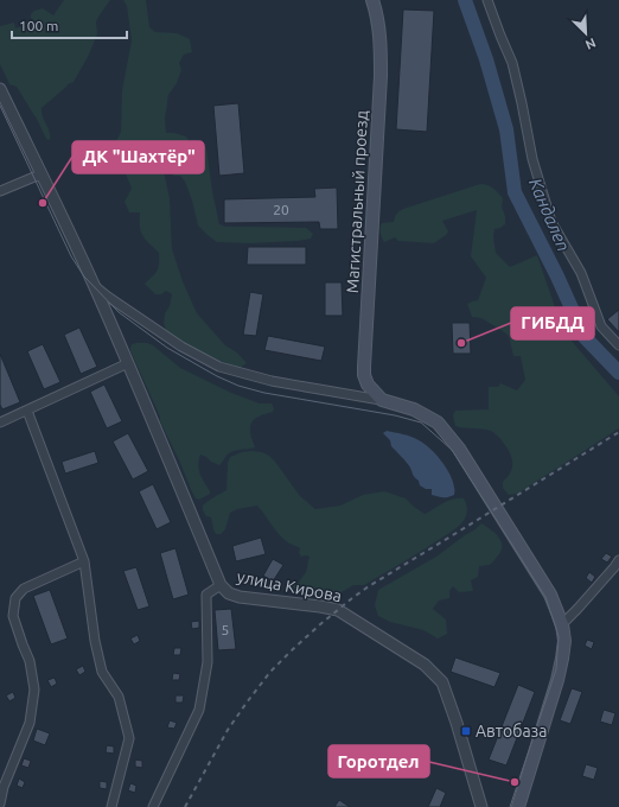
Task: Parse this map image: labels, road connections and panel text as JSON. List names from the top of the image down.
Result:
{
  "streets": {
    "main road": ["Магистральный проезд", "улица Кирова"]
  },
  "water": ["Кандалеп"],
  "places": {
    "other": ["ДК \"Шахтёр\"", "ГИБДД", "Горотдел"],
    "transit": ["Автобаза"]
  },
  "house_numbers": ["20", "5"],
  "scale_bar": "100 m",
  "north": "bottom right"
}
